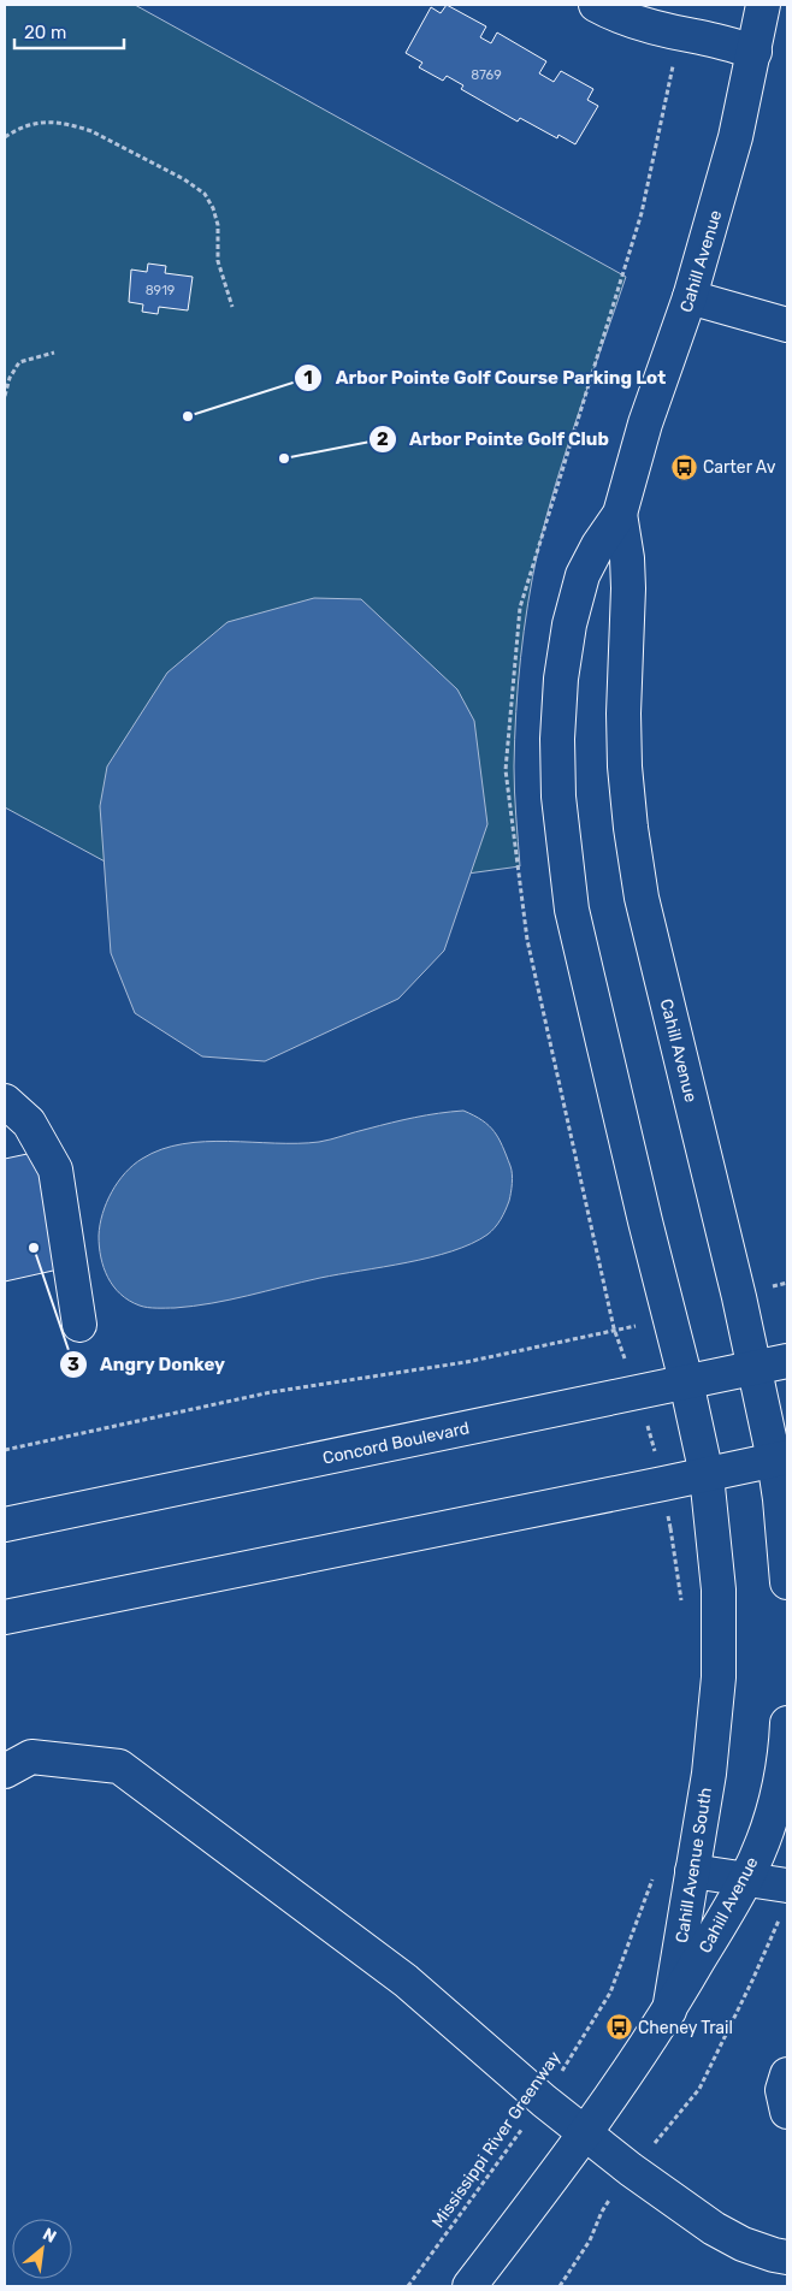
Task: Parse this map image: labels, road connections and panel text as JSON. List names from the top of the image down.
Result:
{
  "streets": {
    "street": ["Cahill Avenue", "Concord Boulevard", "Cahill Avenue South"],
    "path": ["Mississippi River Greenway"]
  },
  "crossings": [
    ["Cahill Avenue", "Concord Boulevard"],
    ["Cahill Avenue", "Cahill Avenue South"],
    ["Concord Boulevard", "Cahill Avenue South"]
  ],
  "places": {
    "other": ["Arbor Pointe Golf Course Parking Lot", "Arbor Pointe Golf Club", "Angry Donkey"],
    "bus stop": ["Carter Av", "Cheney Trail"]
  },
  "house_numbers": ["8769", "8919"],
  "scale_bar": "20 m",
  "north": "top right"
}
